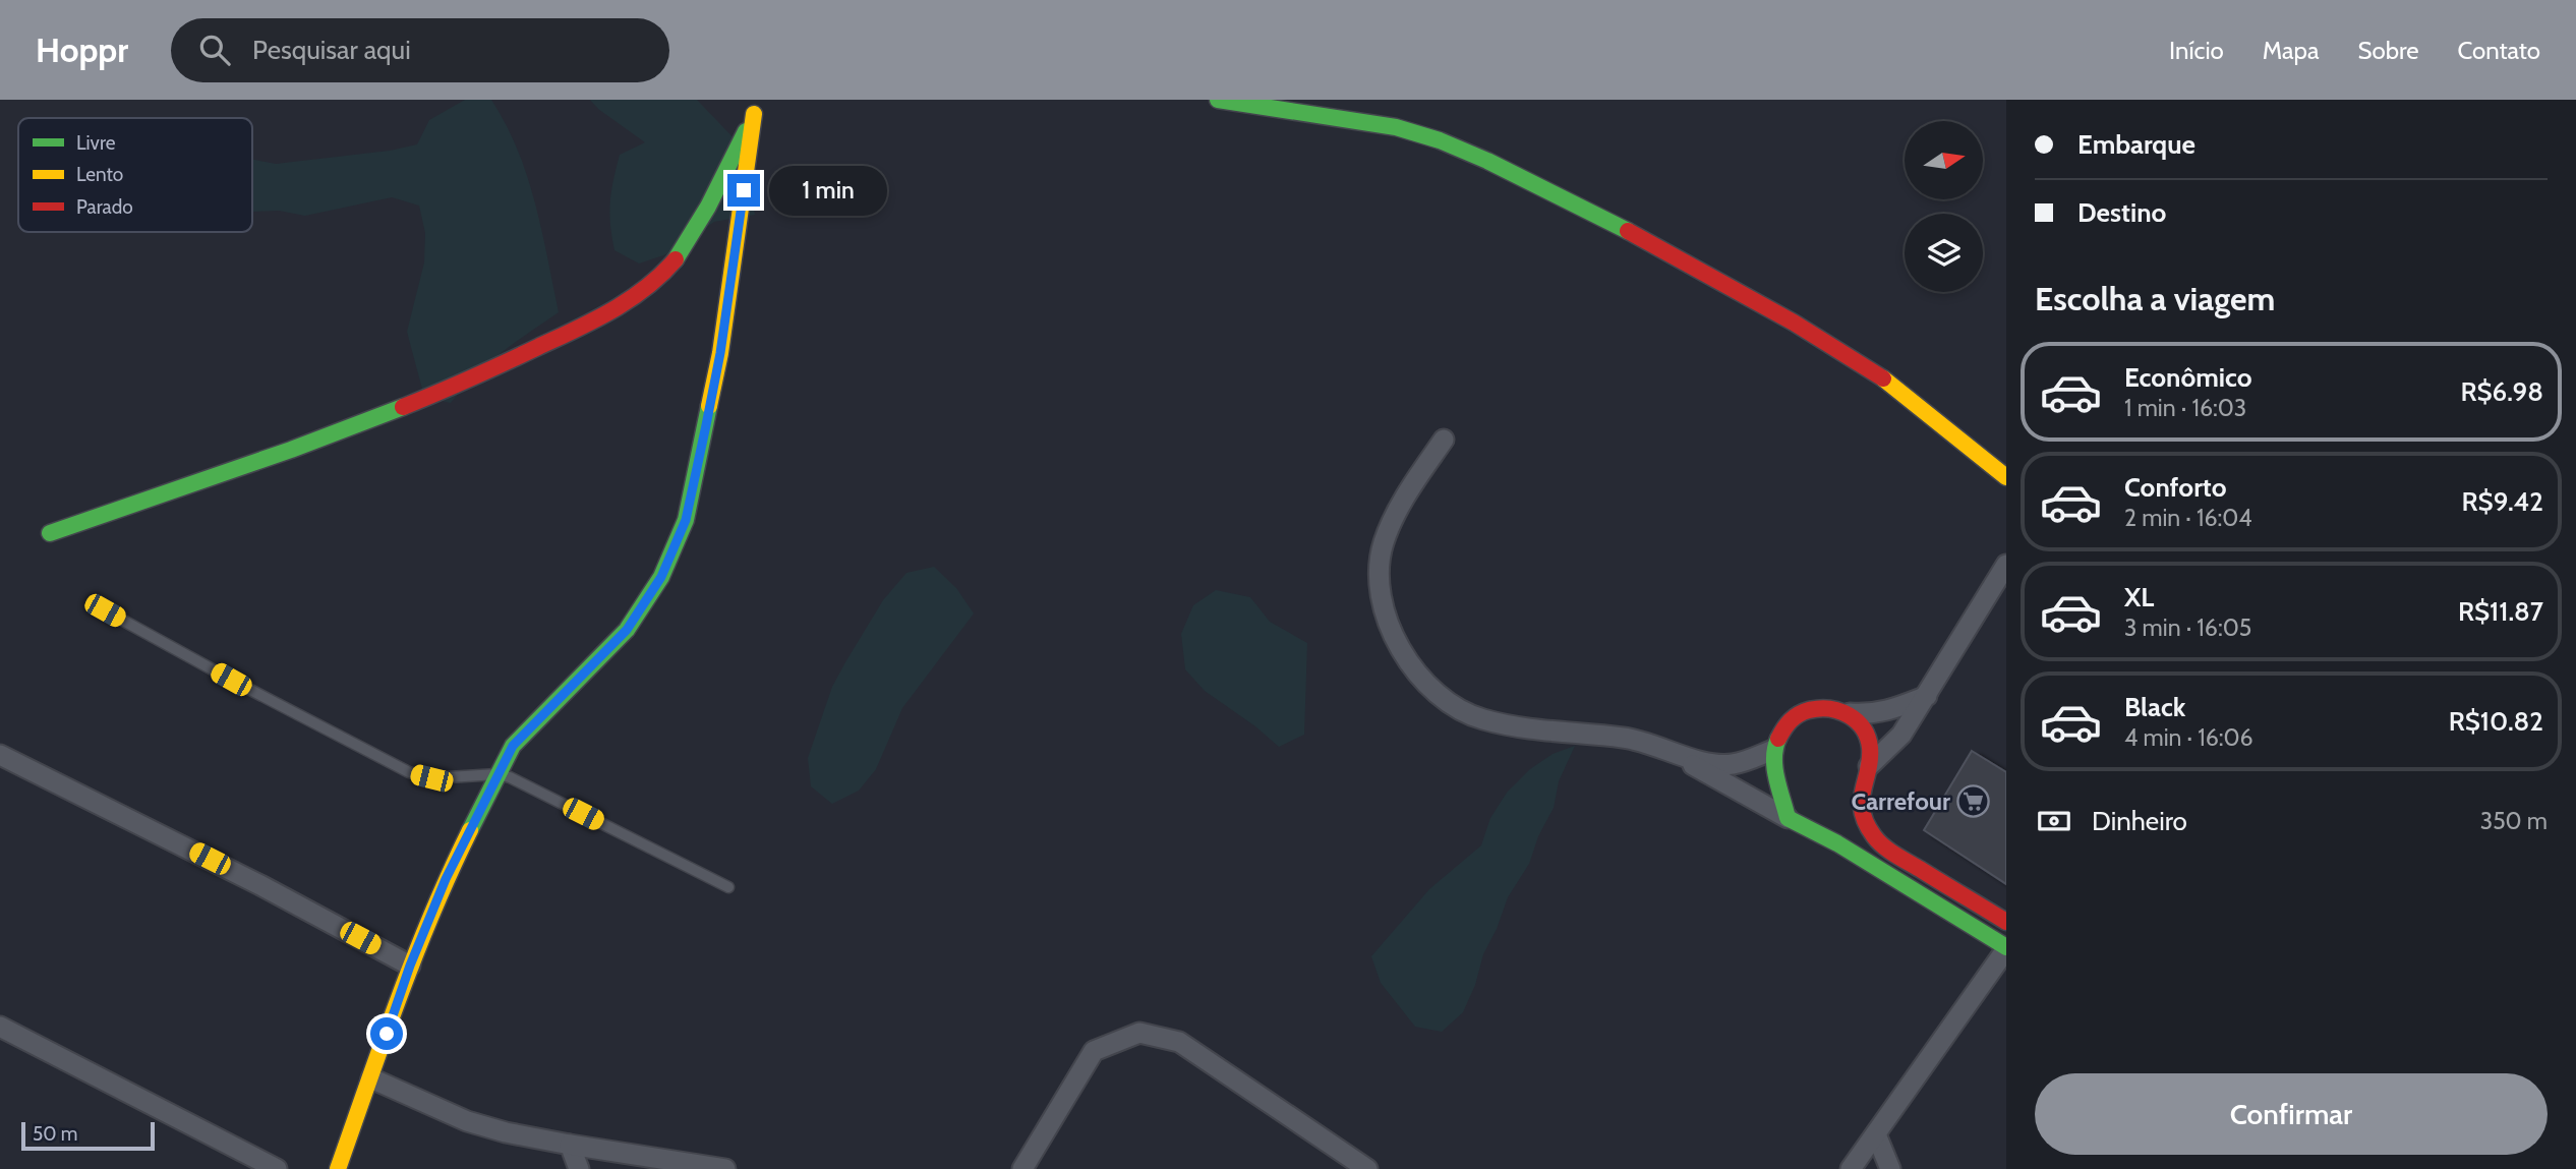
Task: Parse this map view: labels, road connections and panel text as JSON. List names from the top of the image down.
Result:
{
  "places": {
    "supermarket": ["Carrefour"]
  },
  "legend": ["Livre", "Lento", "Parado"],
  "scale_bar": "50 m",
  "north": "right",
  "page": {
    "header": "Hoppr",
    "search": "Pesquisar aqui",
    "nav": [
      "Início",
      "Mapa",
      "Sobre",
      "Contato"
    ],
    "banner": ["Embarque", "Destino"],
    "bubble": "1 min",
    "heading": "Escolha a viagem",
    "list": [
      {
        "name": "Econômico",
        "note": "1 min · 16:03",
        "value": "R$6.98"
      },
      {
        "name": "Conforto",
        "note": "2 min · 16:04",
        "value": "R$9.42"
      },
      {
        "name": "XL",
        "note": "3 min · 16:05",
        "value": "R$11.87"
      },
      {
        "name": "Black",
        "note": "4 min · 16:06",
        "value": "R$10.82"
      }
    ],
    "pay": ["Dinheiro", "350 m"],
    "buttons": "Confirmar",
    "scale": "50 m"
  }
}
